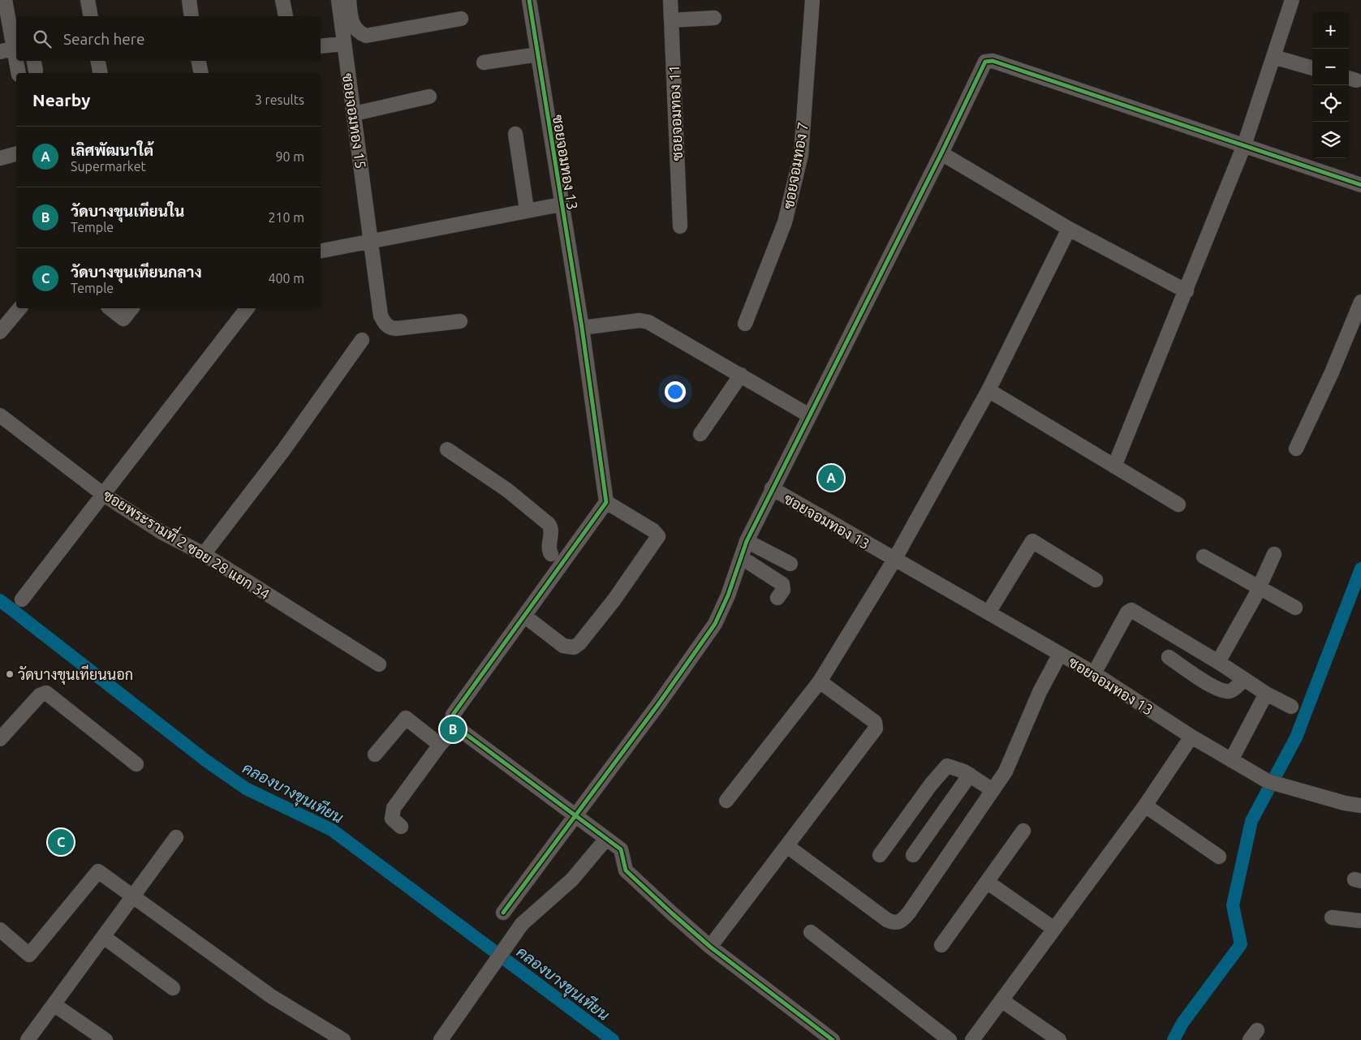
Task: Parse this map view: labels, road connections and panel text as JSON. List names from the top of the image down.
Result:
{
  "streets": {
    "street": [
      "ซอยจอมทอง 11",
      "ซอยจอมทอง 15",
      "ซอยจอมทอง 13",
      "ซอยจอมทอง 7",
      "ซอยพระรามที่ 2 ซอย 28 แยก 34"
    ]
  },
  "water": ["คลองบางขุนเทียน"],
  "places": ["วัดบางขุนเทียนนอก"],
  "page": {
    "map_buttons": ["+", "−"],
    "search": "Search here",
    "heading": ["Nearby", "3 results"],
    "list": [
      {
        "mark": "A",
        "name": "เลิศพัฒนาใต้",
        "note": "Supermarket",
        "value": "90 m"
      },
      {
        "mark": "B",
        "name": "วัดบางขุนเทียนใน",
        "note": "Temple",
        "value": "210 m"
      },
      {
        "mark": "C",
        "name": "วัดบางขุนเทียนกลาง",
        "note": "Temple",
        "value": "400 m"
      }
    ],
    "pins": ["A", "B", "C"]
  }
}
